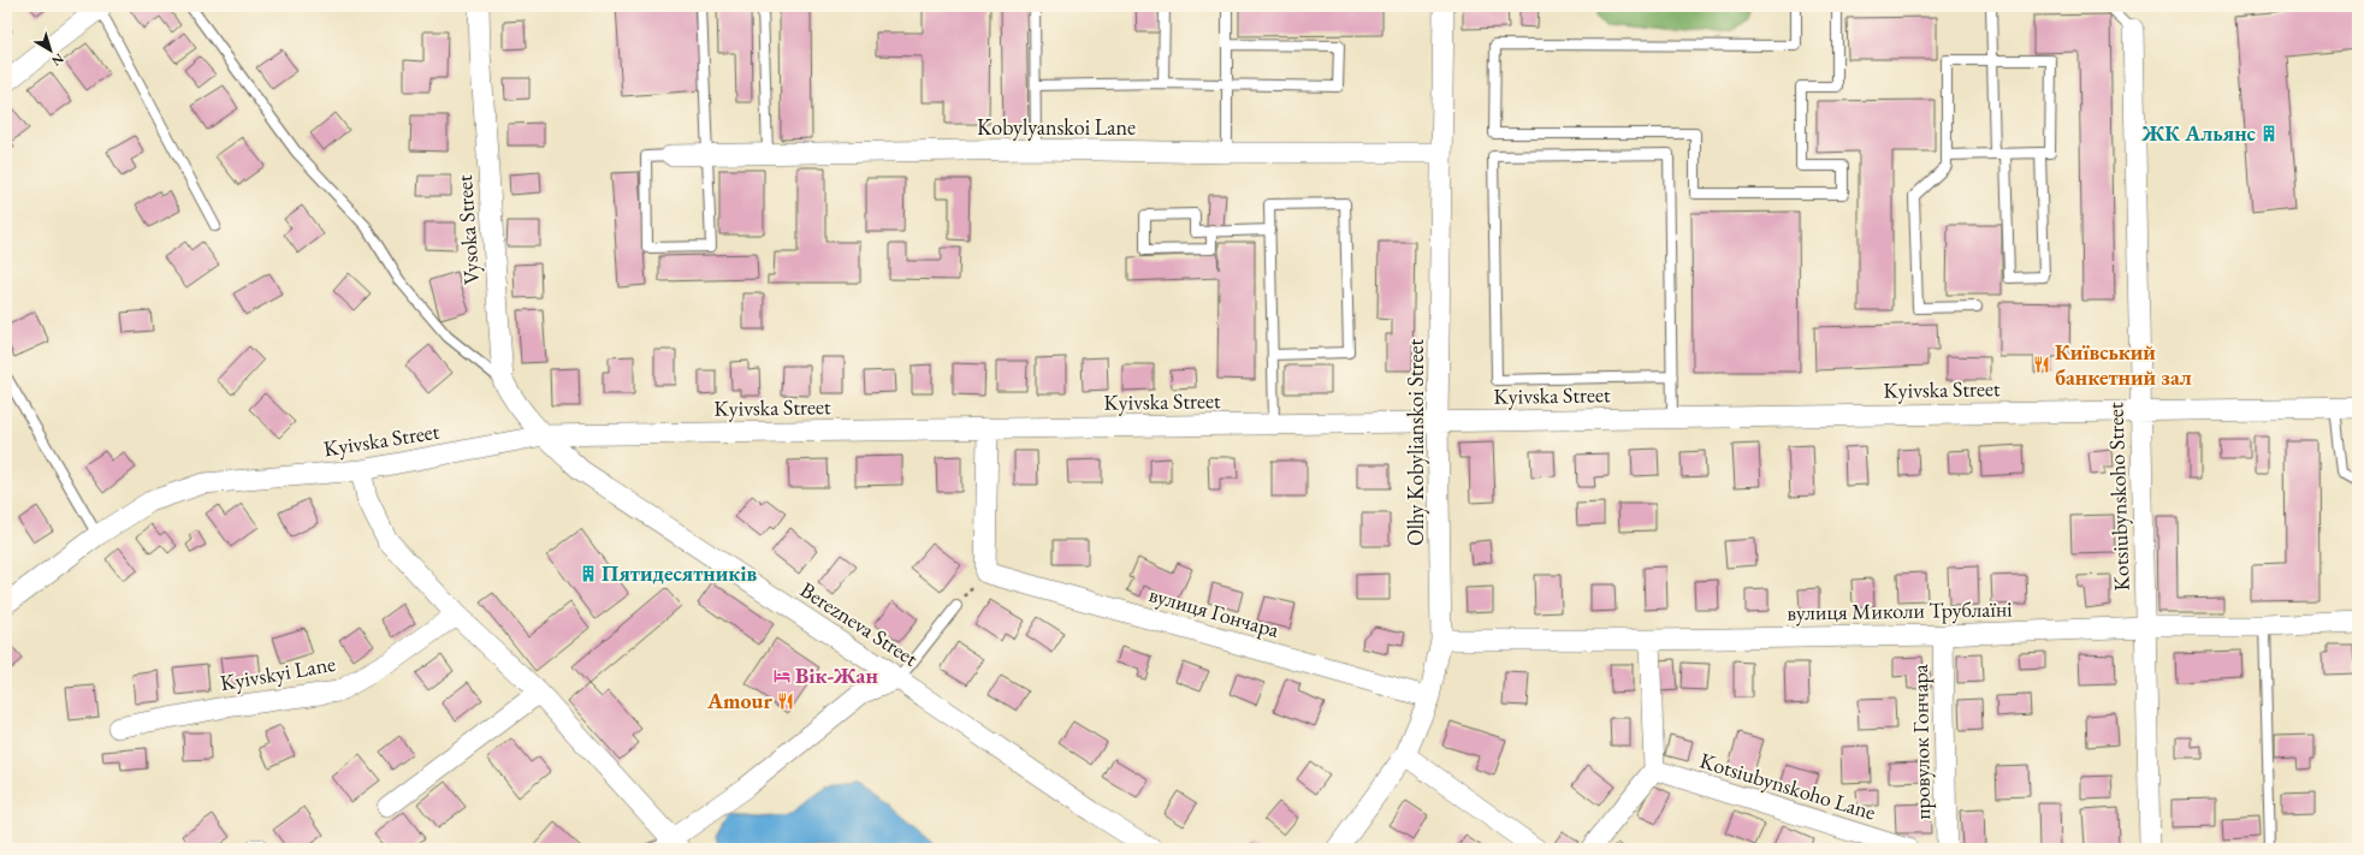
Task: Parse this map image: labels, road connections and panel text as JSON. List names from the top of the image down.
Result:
{
  "streets": {
    "street": [
      "Kobylyanskoi Lane",
      "Vysoka Street",
      "Kyivska Street",
      "Olhy Kobylianskoi Street",
      "Kotsiubynskoho Street",
      "вулиця Миколи Трублаїні",
      "вулиця Гончара",
      "Berezneva Street",
      "Kyivskyi Lane",
      "провулок Гончара",
      "Kotsiubynskoho Lane"
    ]
  },
  "crossings": [
    ["Kobylyanskoi Lane", "Olhy Kobylianskoi Street"],
    ["Vysoka Street", "Kyivska Street"],
    ["Vysoka Street", "Berezneva Street"],
    ["Kyivska Street", "Olhy Kobylianskoi Street"],
    ["Kyivska Street", "Kotsiubynskoho Street"],
    ["Kyivska Street", "Berezneva Street"],
    ["Olhy Kobylianskoi Street", "вулиця Миколи Трублаїні"],
    ["Olhy Kobylianskoi Street", "вулиця Гончара"],
    ["Kotsiubynskoho Street", "вулиця Миколи Трублаїні"],
    ["вулиця Миколи Трублаїні", "провулок Гончара"]
  ],
  "places": {
    "building": ["ЖК Альянс", "Пятидесятників"],
    "restaurant": ["Київський банкетний зал", "Amour"],
    "hotel": ["Вік-Жан"]
  },
  "north": "bottom right"
}
